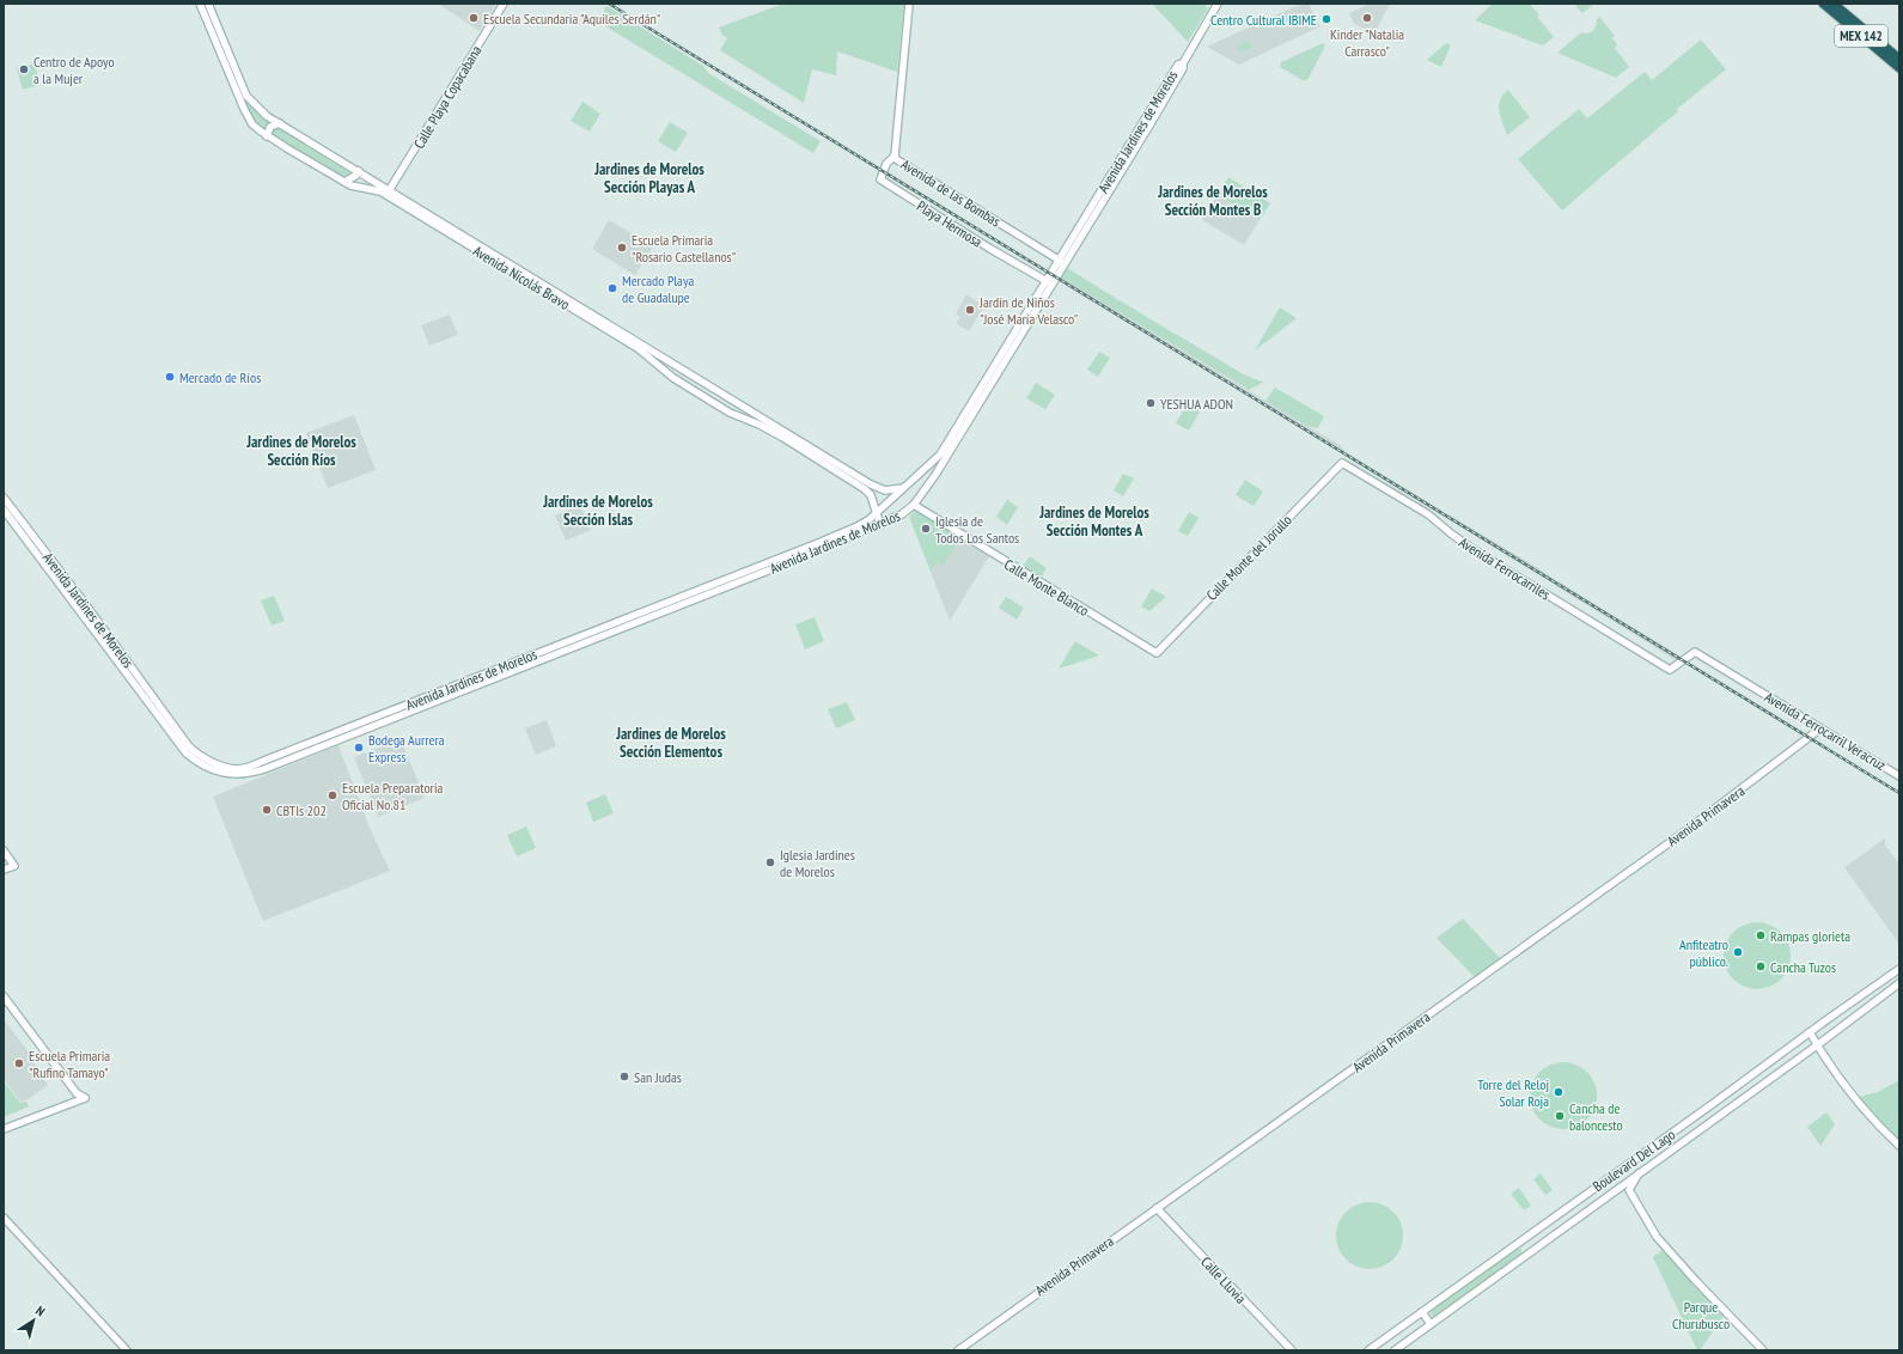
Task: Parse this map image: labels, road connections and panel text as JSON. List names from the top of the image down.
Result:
{
  "streets": {
    "highway": ["MEX 142"],
    "street": [
      "Calle Playa Copacabana",
      "Avenida Jardines de Morelos",
      "Avenida de las Bombas",
      "Playa Hermosa",
      "Avenida Nicolás Bravo",
      "Calle Monte del Jorullo",
      "Avenida Ferrocarriles",
      "Calle Monte Blanco",
      "Avenida Ferrocarril Veracruz",
      "Avenida Primavera",
      "Boulevard Del Lago",
      "Calle Lluvia"
    ]
  },
  "crossings": [
    ["Calle Playa Copacabana", "Avenida Nicolás Bravo"],
    ["Avenida Jardines de Morelos", "Avenida de las Bombas"],
    ["Avenida Jardines de Morelos", "Playa Hermosa"],
    ["Avenida Jardines de Morelos", "Avenida Nicolás Bravo"],
    ["Avenida Jardines de Morelos", "Calle Monte Blanco"],
    ["Avenida de las Bombas", "Playa Hermosa"],
    ["Calle Monte del Jorullo", "Avenida Ferrocarriles"],
    ["Calle Monte del Jorullo", "Calle Monte Blanco"],
    ["Avenida Ferrocarriles", "Avenida Ferrocarril Veracruz"],
    ["Avenida Ferrocarril Veracruz", "Avenida Primavera"],
    ["Avenida Primavera", "Calle Lluvia"]
  ],
  "districts": [
    "Jardines de Morelos Sección Playas A",
    "Jardines de Morelos Sección Montes B",
    "Jardines de Morelos Sección Ríos",
    "Jardines de Morelos Sección Islas",
    "Jardines de Morelos Sección Montes A",
    "Jardines de Morelos Sección Elementos"
  ],
  "parks": ["Parque Churubusco"],
  "places": [
    "Escuela Secundaria \"Aquiles Serdán\"",
    "Kinder \"Natalia Carrasco\"",
    "Centro Cultural IBIME",
    "Centro de Apoyo a la Mujer",
    "Escuela Primaria \"Rosario Castellanos\"",
    "Mercado Playa de Guadalupe",
    "Jardín de Niños \"José María Velasco\"",
    "Mercado de Ríos",
    "YESHUA ADON",
    "Iglesia de Todos Los Santos",
    "Bodega Aurrera Express",
    "Escuela Preparatoria Oficial No.81",
    "CBTIs 202",
    "Iglesia Jardines de Morelos",
    "Rampas glorieta",
    "Anfiteatro público.",
    "Cancha Tuzos",
    "Escuela Primaria \"Rufino Tamayo\"",
    "San Judas",
    "Torre del Reloj Solar Roja",
    "Cancha de baloncesto"
  ],
  "north": "top right"
}
